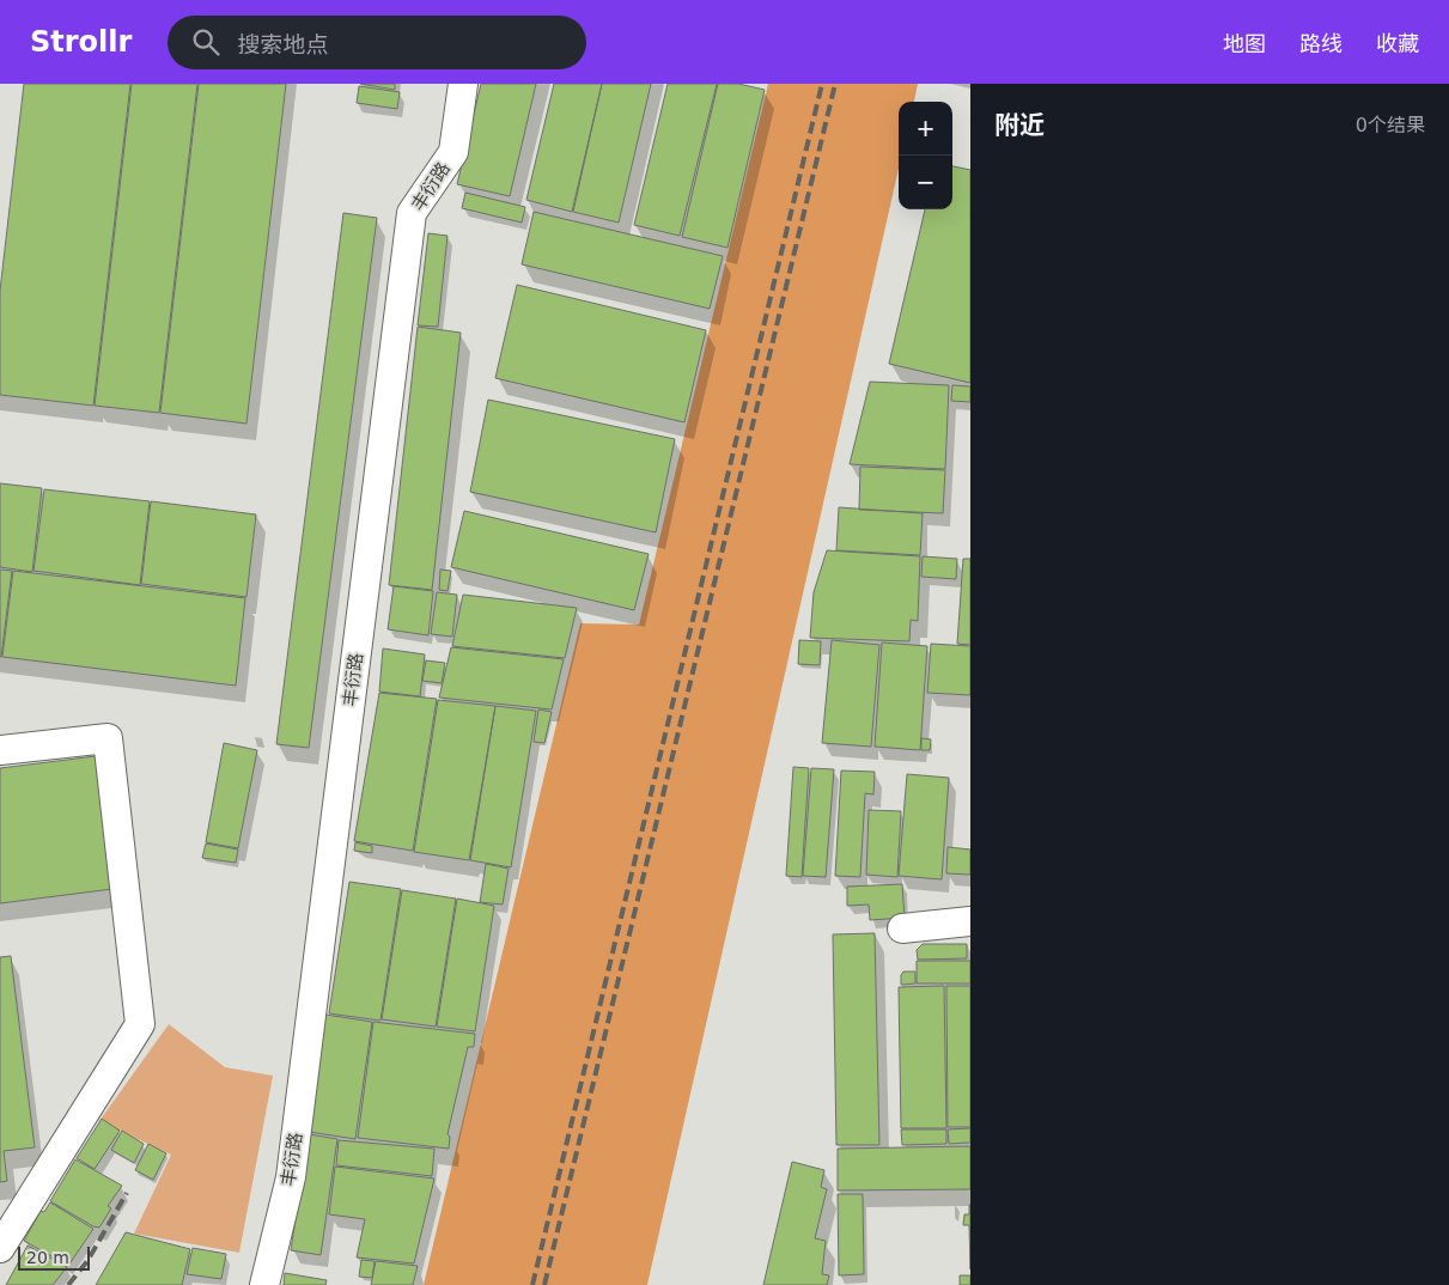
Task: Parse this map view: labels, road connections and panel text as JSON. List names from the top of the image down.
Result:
{
  "streets": {
    "street": ["丰衍路"]
  },
  "scale_bar": "20 m",
  "page": {
    "header": "Strollr",
    "search": "搜索地点",
    "nav": ["地图", "路线", "收藏"],
    "heading": ["附近", "0个结果"],
    "map_buttons": ["+", "−"],
    "scale": "20 m"
  }
}
